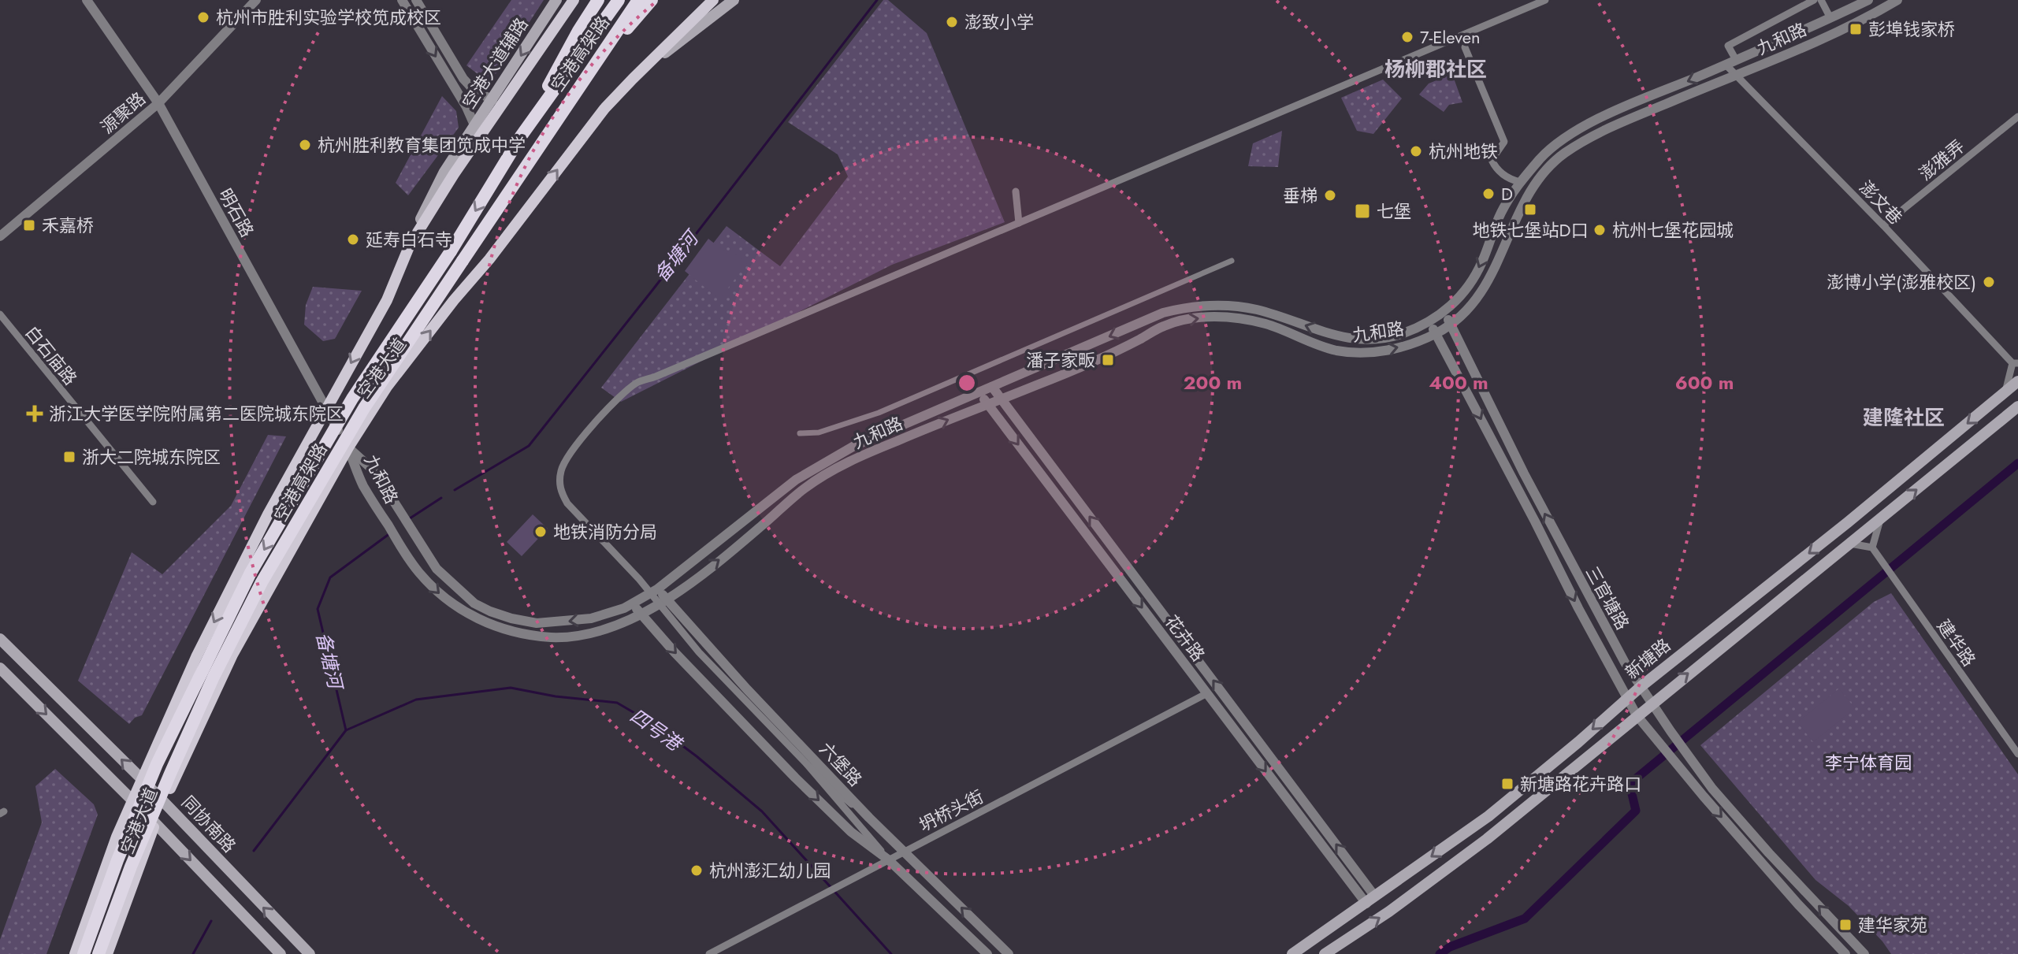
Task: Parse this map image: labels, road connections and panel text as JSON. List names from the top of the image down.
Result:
{
  "streets": {
    "highway": ["空港高架路"],
    "main road": [
      "空港大道辅路",
      "空港大道",
      "新塘路",
      "同协南路"
    ],
    "street": [
      "九和路",
      "源聚路",
      "澎雅弄",
      "澎文巷",
      "明石路",
      "白石庙路",
      "三官塘路",
      "花卉路",
      "建华路",
      "六堡路",
      "坍桥头街"
    ]
  },
  "crossings": [
    ["九和路", "澎文巷"],
    ["九和路", "明石路"],
    ["九和路", "空港大道"],
    ["九和路", "三官塘路"],
    ["九和路", "花卉路"],
    ["九和路", "六堡路"],
    ["空港大道辅路", "空港大道"],
    ["源聚路", "明石路"],
    ["澎雅弄", "澎文巷"],
    ["澎文巷", "新塘路"],
    ["明石路", "空港大道"],
    ["空港大道", "同协南路"],
    ["三官塘路", "新塘路"],
    ["花卉路", "新塘路"],
    ["花卉路", "坍桥头街"],
    ["六堡路", "坍桥头街"]
  ],
  "one_way": ["空港大道辅路"],
  "districts": ["杨柳郡社区", "建隆社区"],
  "water": ["备塘河", "四号港"],
  "parks": ["李宁体育园"],
  "places": {
    "other": [
      "杭州市胜利实验学校笕成校区",
      "澎致小学",
      "7-Eleven",
      "杭州胜利教育集团笕成中学",
      "杭州地铁",
      "D",
      "垂梯",
      "杭州七堡花园城",
      "延寿白石寺",
      "澎博小学(澎雅校区)",
      "地铁消防分局",
      "杭州澎汇幼儿园"
    ],
    "transit": [
      "彭埠钱家桥",
      "地铁七堡站D口",
      "七堡",
      "禾嘉桥",
      "潘子家畈",
      "浙大二院城东院区",
      "新塘路花卉路口",
      "建华家苑"
    ],
    "health": ["浙江大学医学院附属第二医院城东院区"]
  },
  "rings": ["200 m", "400 m", "600 m"]
}
